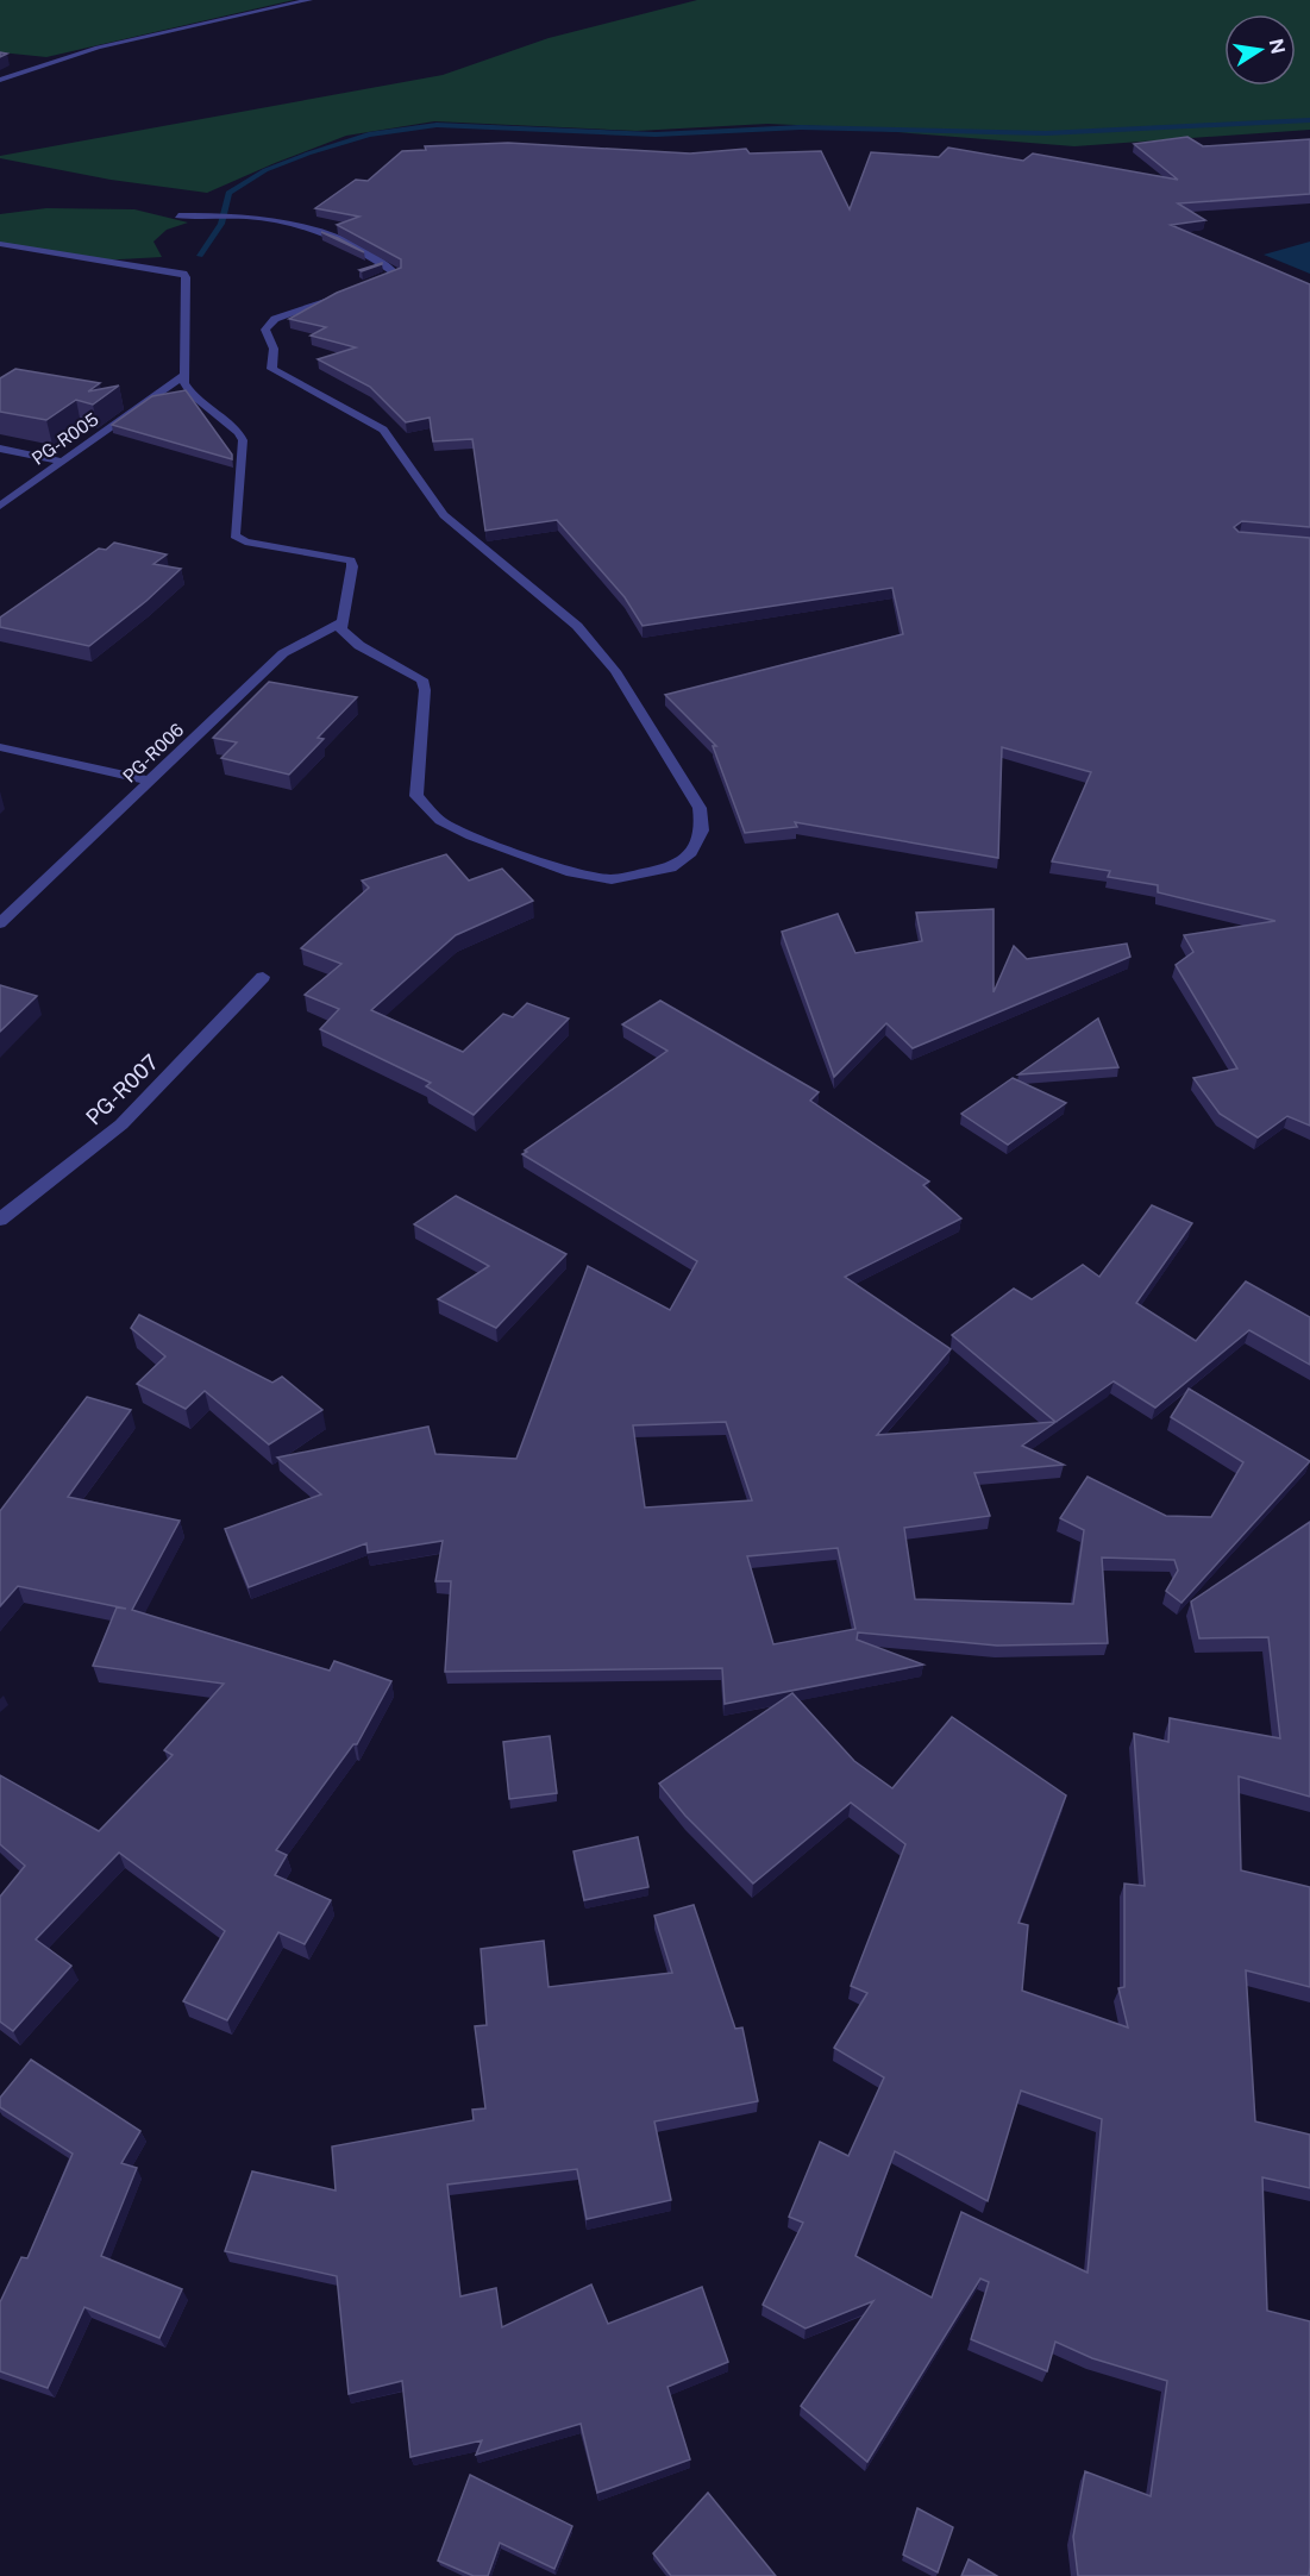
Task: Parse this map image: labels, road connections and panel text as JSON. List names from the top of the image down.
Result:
{
  "streets": {
    "street": ["PG-R005", "PG-R006", "PG-R007"]
  },
  "north": "right"
}
